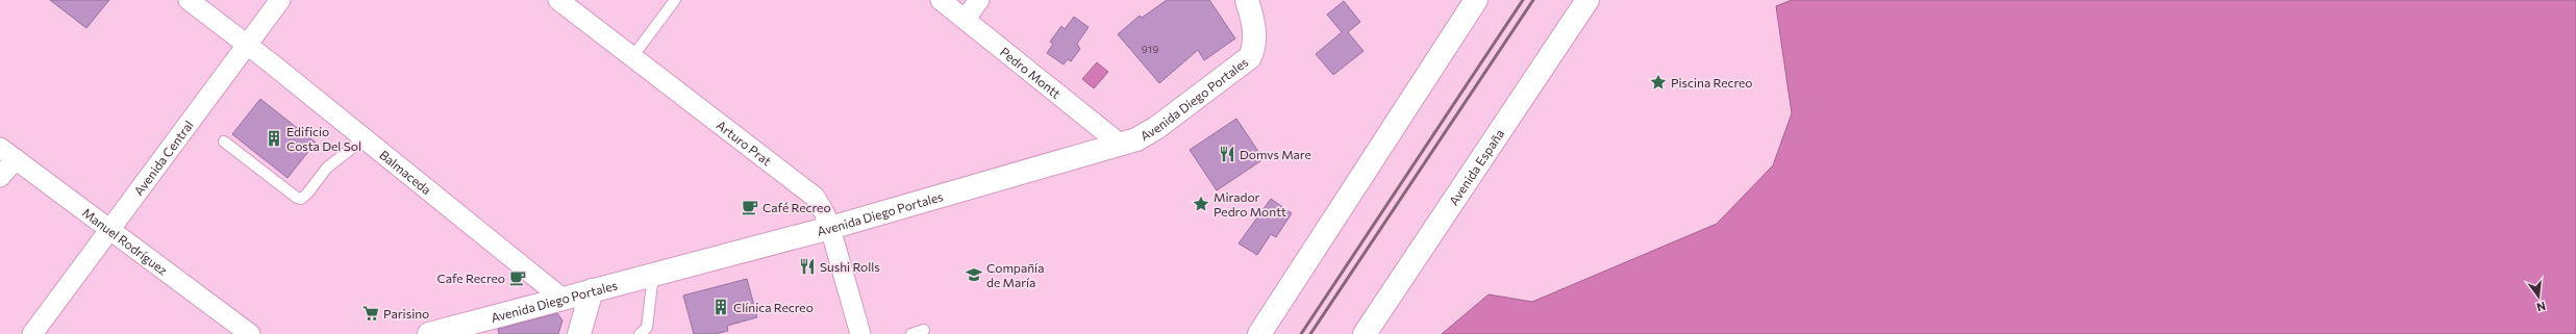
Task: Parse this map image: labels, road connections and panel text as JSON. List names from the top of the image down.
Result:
{
  "streets": {
    "street": [
      "Pedro Montt",
      "Avenida Diego Portales",
      "Arturo Prat",
      "Avenida Central",
      "Avenida España",
      "Balmaceda",
      "Manuel Rodríguez"
    ]
  },
  "crossings": [
    ["Pedro Montt", "Avenida Diego Portales"],
    ["Avenida Diego Portales", "Arturo Prat"],
    ["Avenida Diego Portales", "Balmaceda"],
    ["Avenida Central", "Balmaceda"],
    ["Avenida Central", "Manuel Rodríguez"]
  ],
  "places": {
    "place": ["Piscina Recreo", "Mirador Pedro Montt"],
    "building": ["Edificio Costa Del Sol", "Clínica Recreo"],
    "restaurant": ["Domvs Mare", "Sushi Rolls"],
    "cafe": ["Café Recreo", "Cafe Recreo"],
    "school or university": ["Compañía de María"],
    "supermarket": ["Parisino"]
  },
  "house_numbers": ["919"],
  "north": "bottom"
}
